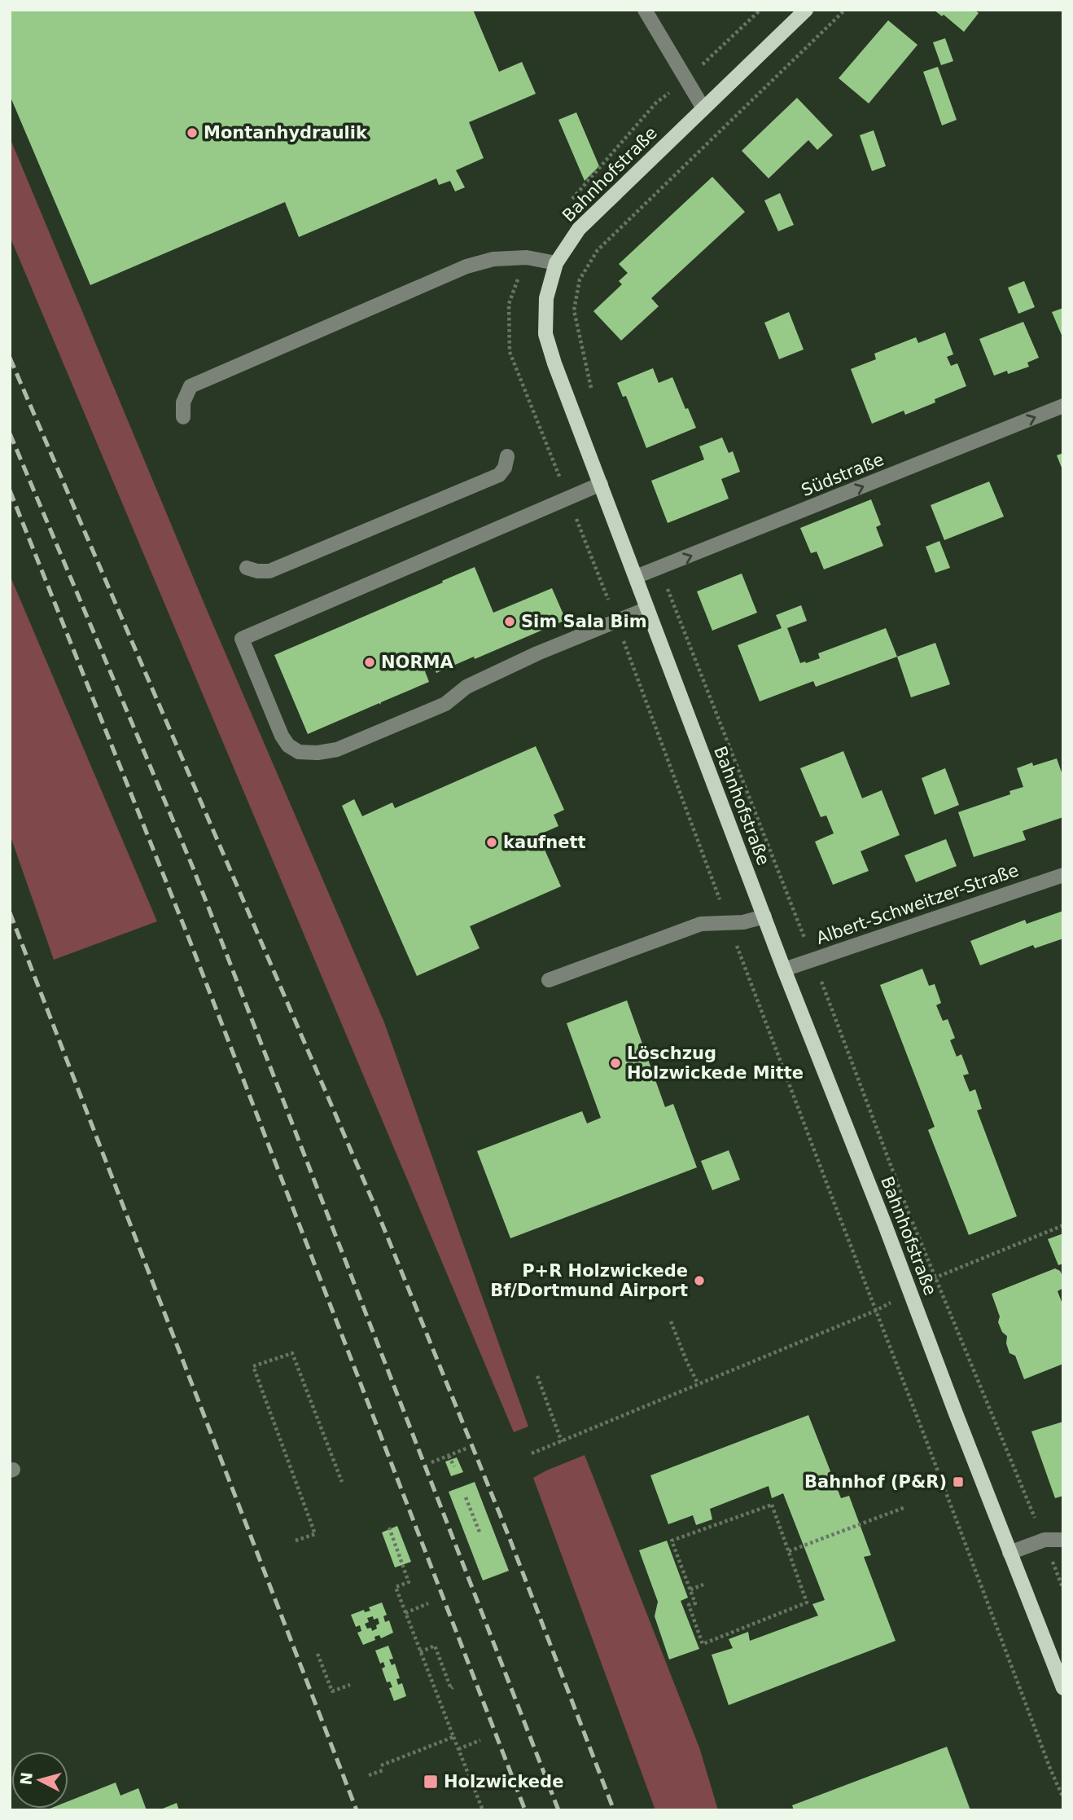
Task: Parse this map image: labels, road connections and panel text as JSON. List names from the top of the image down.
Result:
{
  "streets": {
    "main road": ["Bahnhofstraße"],
    "street": ["Südstraße", "Albert-Schweitzer-Straße"]
  },
  "crossings": [
    ["Bahnhofstraße", "Südstraße"],
    ["Bahnhofstraße", "Albert-Schweitzer-Straße"]
  ],
  "one_way": ["Südstraße"],
  "places": {
    "other": [
      "Montanhydraulik",
      "Sim Sala Bim",
      "NORMA",
      "kaufnett",
      "Löschzug Holzwickede Mitte",
      "P+R Holzwickede Bf/Dortmund Airport"
    ],
    "transit": ["Bahnhof (P&R)", "Holzwickede"]
  },
  "north": "left"
}
